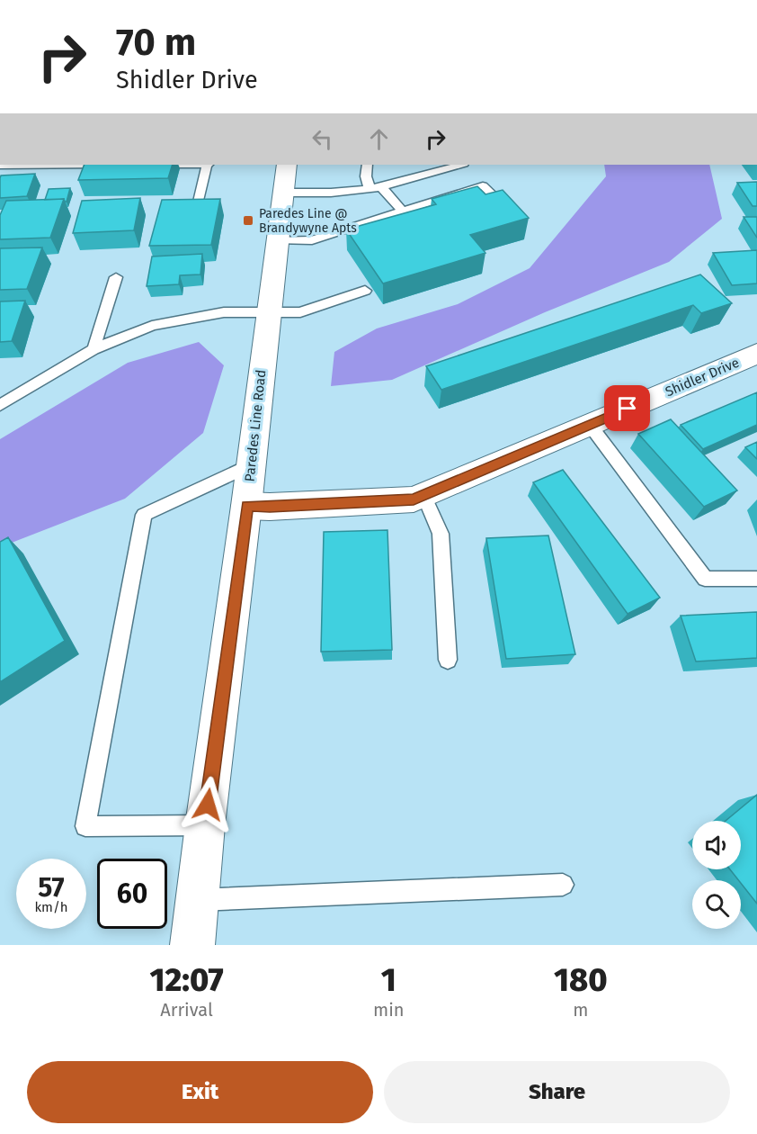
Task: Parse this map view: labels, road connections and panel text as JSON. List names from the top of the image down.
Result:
{
  "streets": {
    "main road": ["Shidler Drive", "Paredes Line Road"]
  },
  "crossings": [
    ["Shidler Drive", "Paredes Line Road"]
  ],
  "places": {
    "transit": ["Paredes Line @ Brandywyne Apts"]
  },
  "page": {
    "turn": ["70 m", "Shidler Drive"],
    "speed": "57 km/h",
    "limit": "60",
    "eta": [
      "12:07",
      "Arrival",
      "1",
      "min",
      "180",
      "m"
    ],
    "buttons": ["Exit", "Share"]
  }
}
